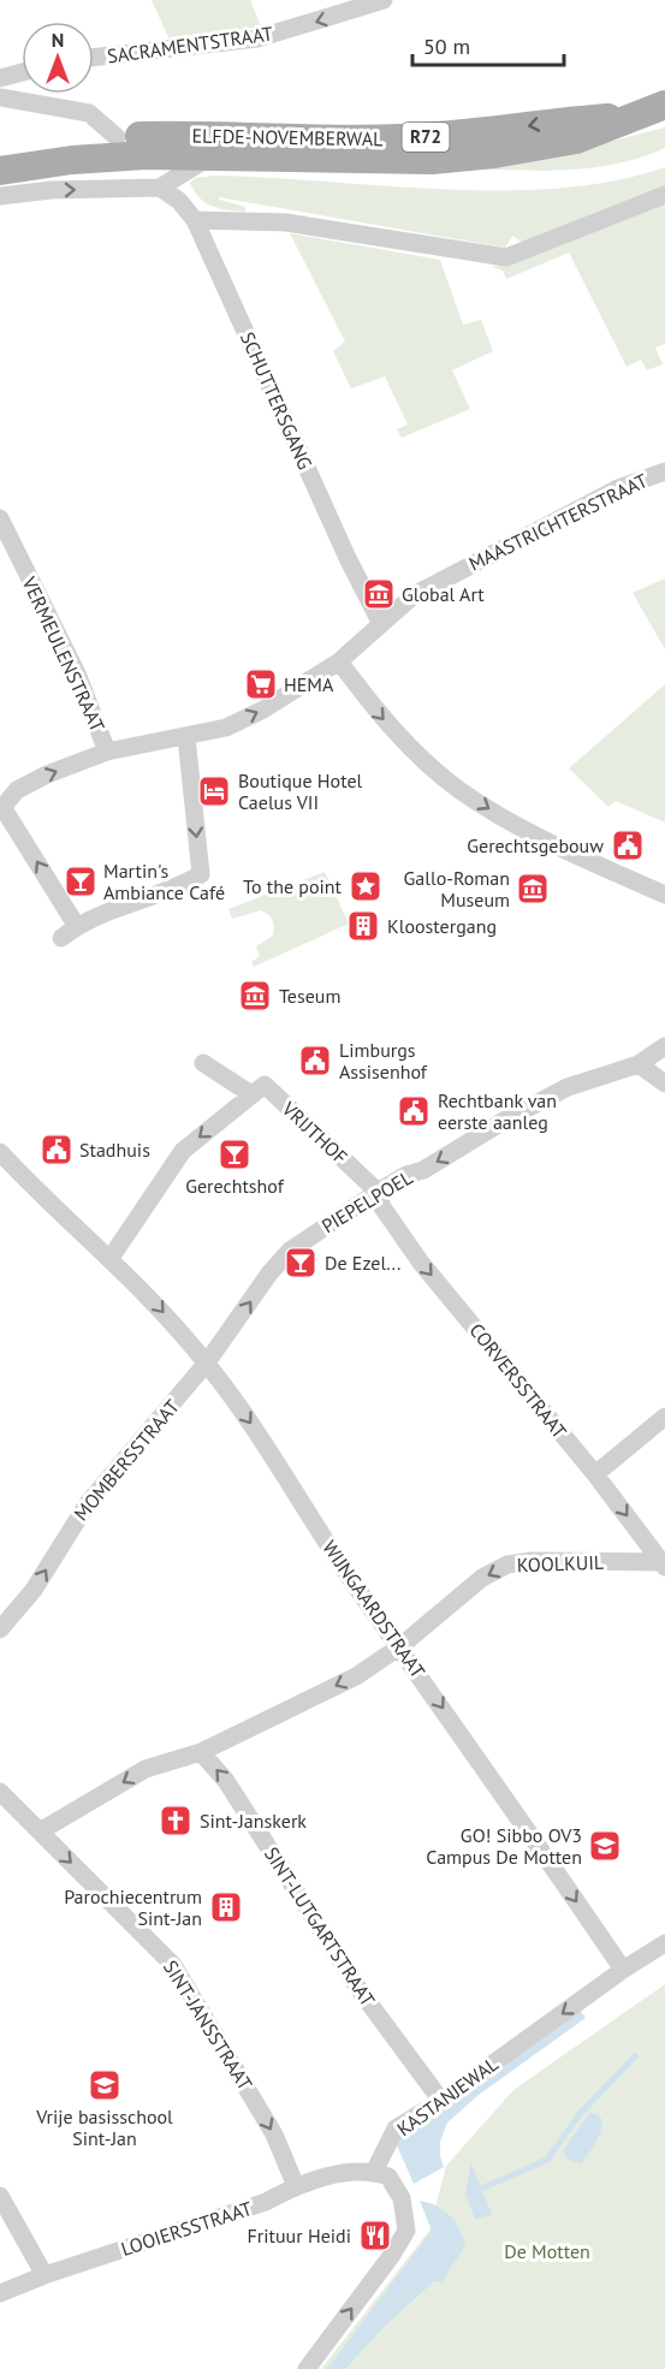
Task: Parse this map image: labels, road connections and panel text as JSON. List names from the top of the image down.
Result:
{
  "streets": {
    "main road": ["ELFDE-NOVEMBERWAL", "R72"],
    "street": [
      "SACRAMENTSTRAAT",
      "SCHUTTERSGANG",
      "MAASTRICHTERSTRAAT",
      "VERMEULENSTRAAT",
      "VRIJTHOF",
      "PIEPELPOEL",
      "CORVERSSTRAAT",
      "MOMBERSSTRAAT",
      "KOOLKUIL",
      "WIJNGAARDSTRAAT",
      "SINT-LUTGARTSTRAAT",
      "SINT-JANSSTRAAT",
      "KASTANJEWAL",
      "LOOIERSSTRAAT"
    ]
  },
  "crossings": [
    ["ELFDE-NOVEMBERWAL", "R72"],
    ["SCHUTTERSGANG", "MAASTRICHTERSTRAAT"],
    ["MAASTRICHTERSTRAAT", "VERMEULENSTRAAT"],
    ["VRIJTHOF", "PIEPELPOEL"],
    ["VRIJTHOF", "CORVERSSTRAAT"],
    ["PIEPELPOEL", "CORVERSSTRAAT"],
    ["PIEPELPOEL", "MOMBERSSTRAAT"],
    ["PIEPELPOEL", "WIJNGAARDSTRAAT"],
    ["CORVERSSTRAAT", "KOOLKUIL"],
    ["MOMBERSSTRAAT", "WIJNGAARDSTRAAT"],
    ["KOOLKUIL", "WIJNGAARDSTRAAT"],
    ["KOOLKUIL", "SINT-LUTGARTSTRAAT"],
    ["KOOLKUIL", "SINT-JANSSTRAAT"],
    ["WIJNGAARDSTRAAT", "KASTANJEWAL"],
    ["SINT-LUTGARTSTRAAT", "KASTANJEWAL"],
    ["SINT-JANSSTRAAT", "LOOIERSSTRAAT"],
    ["KASTANJEWAL", "LOOIERSSTRAAT"]
  ],
  "one_way": [
    "MAASTRICHTERSTRAAT",
    "CORVERSSTRAAT",
    "MOMBERSSTRAAT",
    "KOOLKUIL",
    "WIJNGAARDSTRAAT",
    "SINT-LUTGARTSTRAAT",
    "SINT-JANSSTRAAT",
    "KASTANJEWAL"
  ],
  "parks": ["De Motten"],
  "places": {
    "museum": ["Global Art", "Gallo-Roman Museum", "Teseum"],
    "supermarket": ["HEMA"],
    "hotel": ["Boutique Hotel Caelus VII"],
    "public building": [
      "Gerechtsgebouw",
      "Limburgs Assisenhof",
      "Rechtbank van eerste aanleg",
      "Stadhuis"
    ],
    "bar": ["Martin's Ambiance Café", "Gerechtshof", "De Ezel..."],
    "place": ["To the point"],
    "building": ["Kloostergang", "Parochiecentrum Sint-Jan"],
    "church": ["Sint-Janskerk"],
    "school or university": ["GO! Sibbo OV3 Campus De Motten", "Vrije basisschool Sint-Jan"],
    "restaurant": ["Frituur Heidi"]
  },
  "scale_bar": "50 m",
  "north": "top"
}
